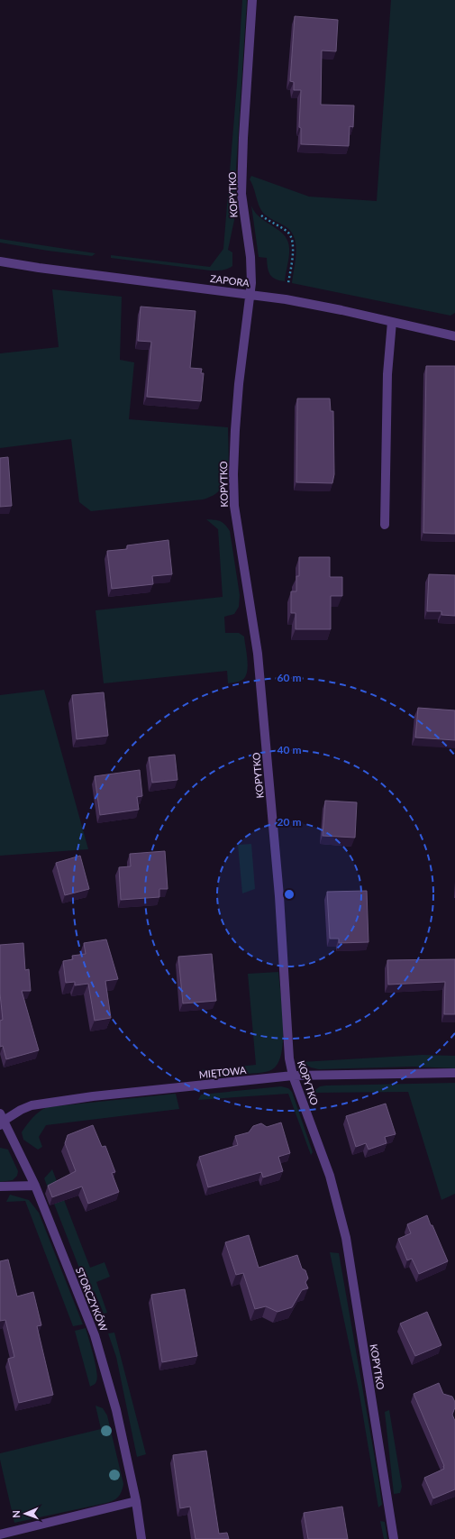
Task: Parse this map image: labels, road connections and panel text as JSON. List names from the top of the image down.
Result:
{
  "streets": {
    "street": [
      "KOPYTKO",
      "ZAPORA",
      "MIĘTOWA",
      "STORCZYKÓW"
    ]
  },
  "crossings": [
    ["KOPYTKO", "ZAPORA"],
    ["KOPYTKO", "MIĘTOWA"],
    ["MIĘTOWA", "STORCZYKÓW"]
  ],
  "north": "left",
  "rings": ["60 m", "40 m", "20 m"]
}
